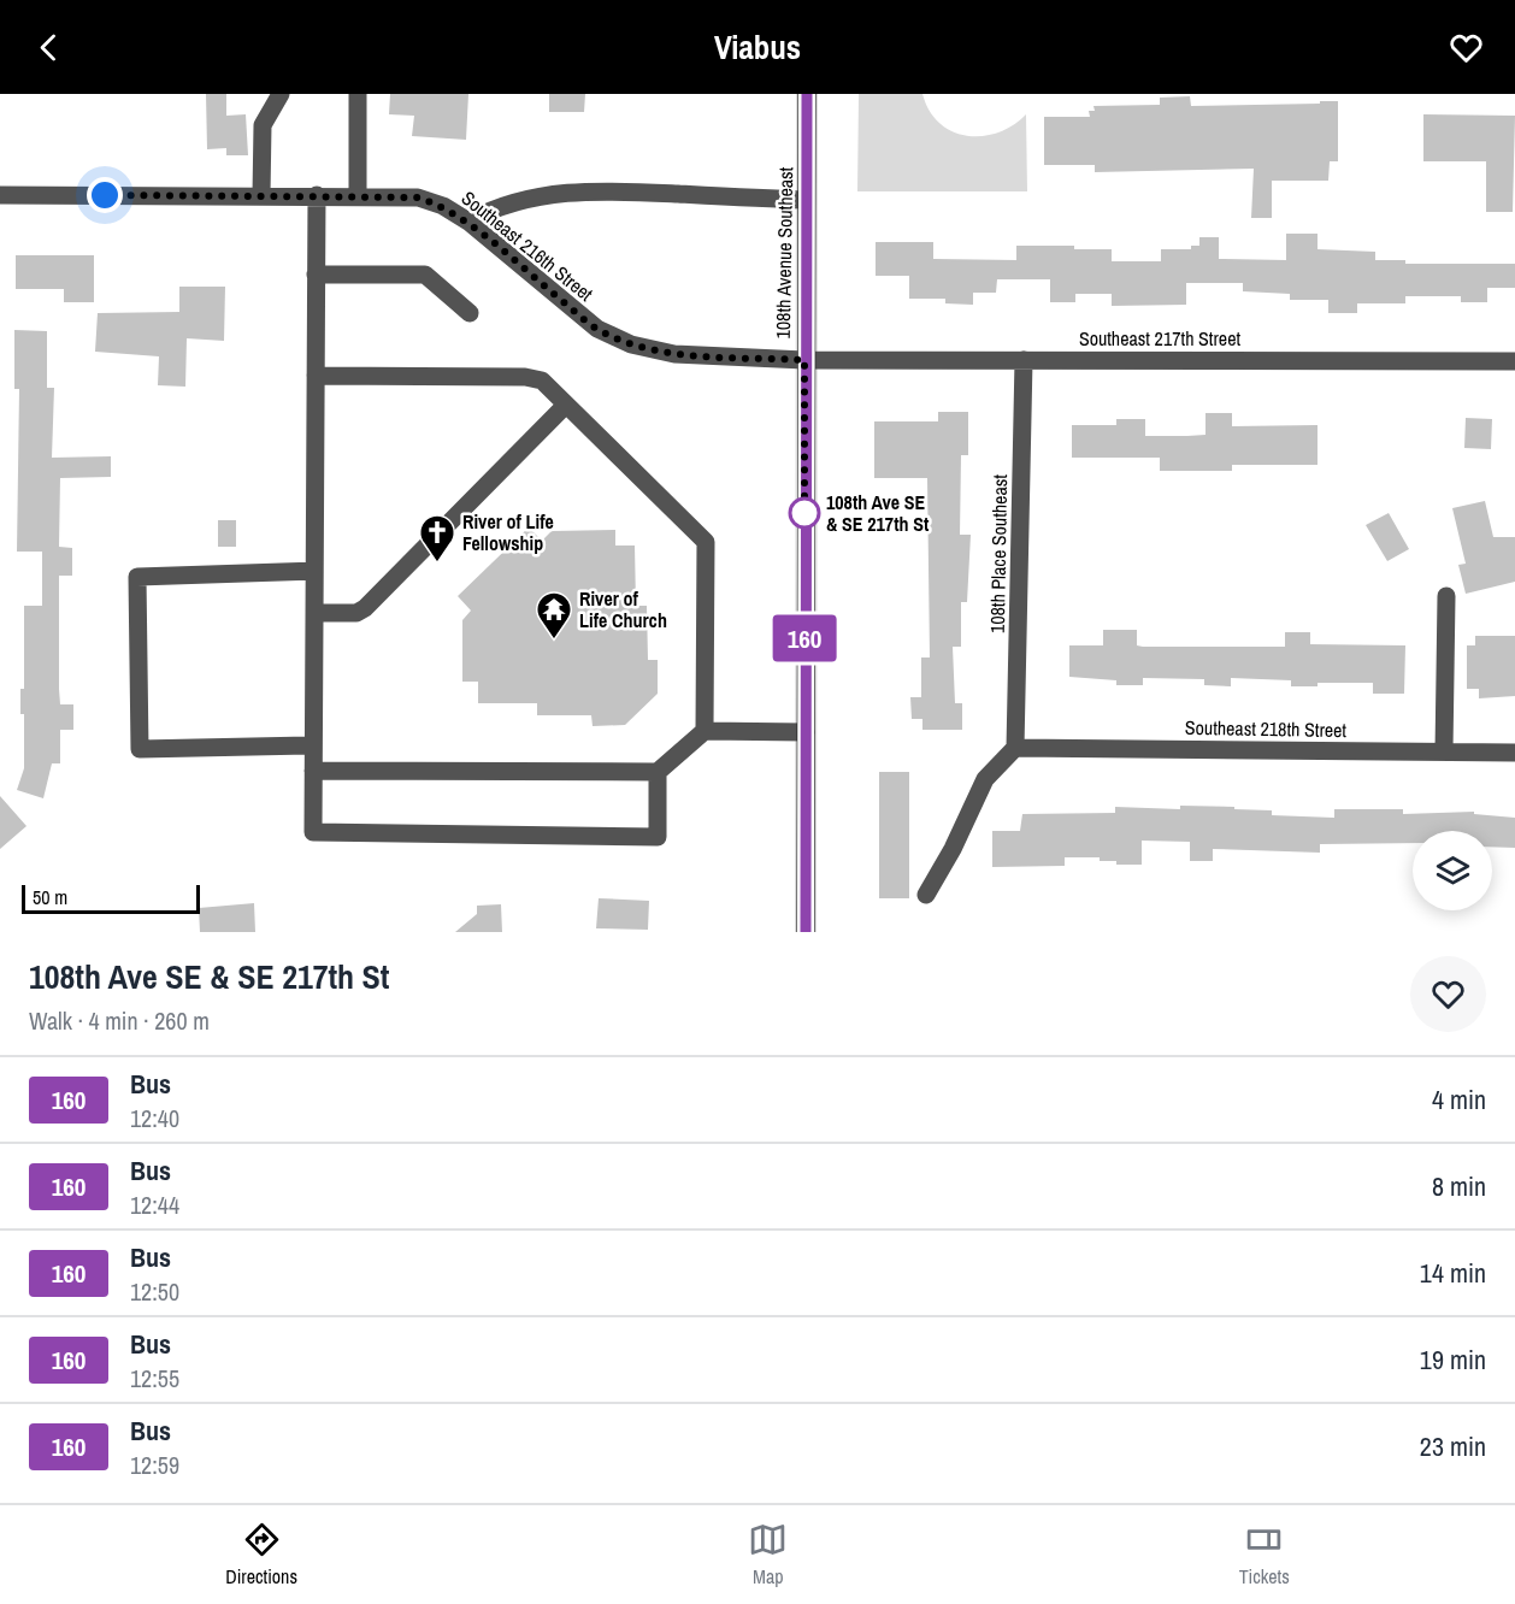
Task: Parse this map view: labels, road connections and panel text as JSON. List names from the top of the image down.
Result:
{
  "streets": {
    "main road": ["108th Avenue Southeast"],
    "street": [
      "Southeast 216th Street",
      "Southeast 217th Street",
      "108th Place Southeast",
      "Southeast 218th Street"
    ]
  },
  "crossings": [
    ["Southeast 216th Street", "108th Avenue Southeast"],
    ["Southeast 216th Street", "Southeast 217th Street"],
    ["108th Avenue Southeast", "Southeast 217th Street"],
    ["Southeast 217th Street", "108th Place Southeast"],
    ["108th Place Southeast", "Southeast 218th Street"]
  ],
  "places": {
    "other": ["108th Ave SE & SE 217th St"],
    "church": ["River of Life Fellowship"],
    "temple": ["River of Life Church"]
  },
  "lines": ["bus line 160"],
  "scale_bar": "50 m",
  "page": {
    "header": "Viabus",
    "on_map": "160",
    "scale": "50 m",
    "heading": ["108th Ave SE & SE 217th St", "Walk · 4 min · 260 m"],
    "list": [
      {
        "mark": "160",
        "name": "Bus",
        "note": "12:40",
        "value": "4 min"
      },
      {
        "mark": "160",
        "name": "Bus",
        "note": "12:44",
        "value": "8 min"
      },
      {
        "mark": "160",
        "name": "Bus",
        "note": "12:50",
        "value": "14 min"
      },
      {
        "mark": "160",
        "name": "Bus",
        "note": "12:55",
        "value": "19 min"
      },
      {
        "mark": "160",
        "name": "Bus",
        "note": "12:59",
        "value": "23 min"
      }
    ],
    "tabs": ["Directions", "Map", "Tickets"]
  }
}
